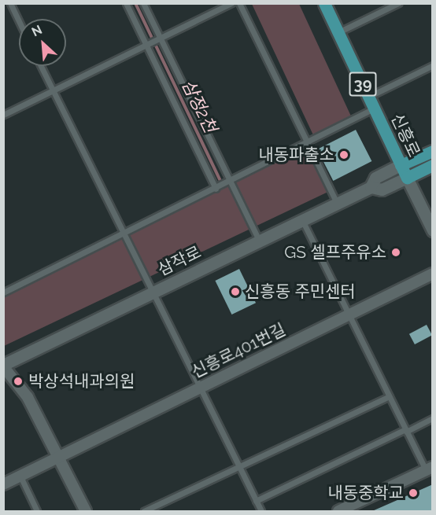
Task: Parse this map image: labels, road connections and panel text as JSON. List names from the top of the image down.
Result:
{
  "streets": {
    "main road": ["39", "신흥로", "삼작로"],
    "street": ["신흥로401번길"]
  },
  "crossings": [
    ["신흥로", "삼작로"]
  ],
  "water": ["삼정2천"],
  "places": [
    "내동파출소",
    "GS 셀프주유소",
    "신흥동 주민센터",
    "박상석내과의원",
    "내동중학교"
  ],
  "north": "top left"
}
